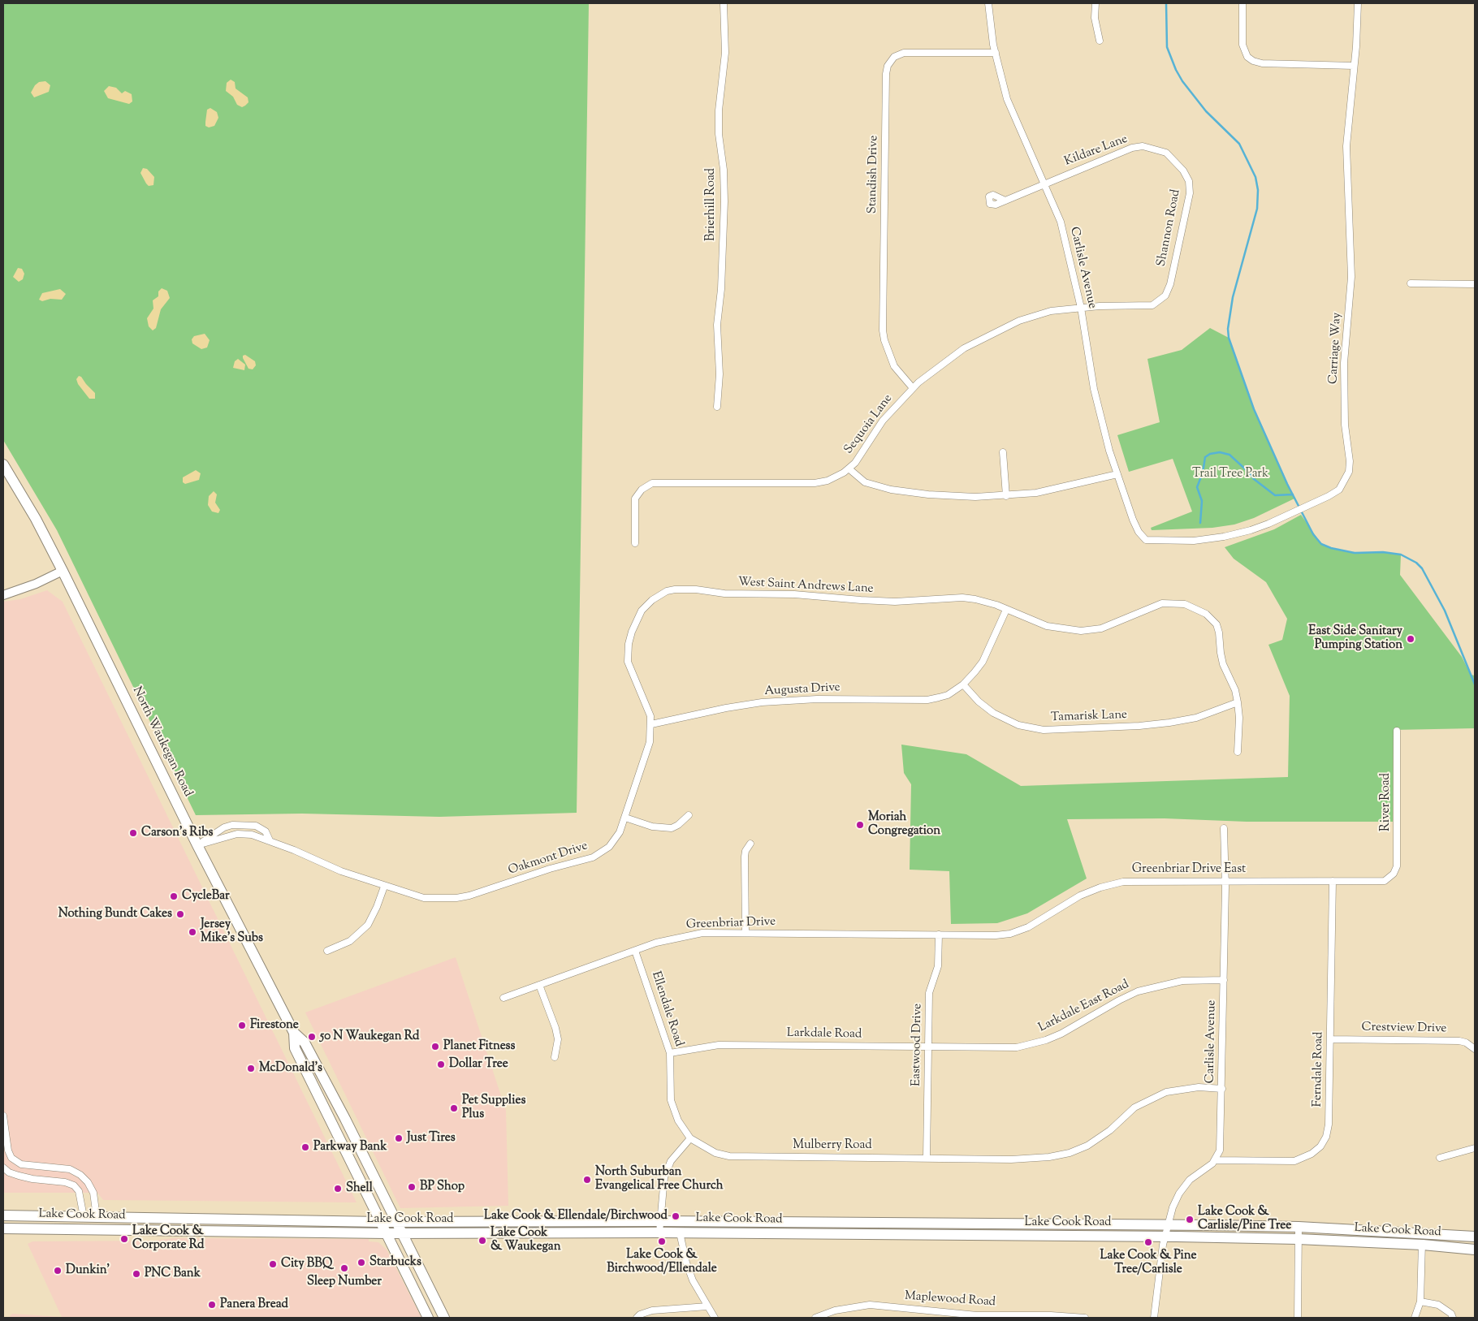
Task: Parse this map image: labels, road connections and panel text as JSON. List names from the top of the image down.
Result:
{
  "streets": {
    "main road": ["North Waukegan Road", "Lake Cook Road"],
    "street": [
      "Kildare Lane",
      "Standish Drive",
      "Brierhill Road",
      "Shannon Road",
      "Carlisle Avenue",
      "Carriage Way",
      "Sequoia Lane",
      "West Saint Andrews Lane",
      "Augusta Drive",
      "Tamarisk Lane",
      "River Road",
      "Oakmont Drive",
      "Greenbriar Drive East",
      "Greenbriar Drive",
      "Larkdale East Road",
      "Ellendale Road",
      "Crestview Drive",
      "Larkdale Road",
      "Eastwood Drive",
      "Ferndale Road",
      "Mulberry Road",
      "Maplewood Road"
    ]
  },
  "crossings": [
    ["Kildare Lane", "Shannon Road"],
    ["Kildare Lane", "Carlisle Avenue"],
    ["Standish Drive", "Carlisle Avenue"],
    ["Standish Drive", "Sequoia Lane"],
    ["Shannon Road", "Sequoia Lane"],
    ["Carlisle Avenue", "Carriage Way"],
    ["Carlisle Avenue", "Sequoia Lane"],
    ["Carlisle Avenue", "Greenbriar Drive East"],
    ["Carlisle Avenue", "Larkdale East Road"],
    ["Carlisle Avenue", "Ferndale Road"],
    ["Carlisle Avenue", "Mulberry Road"],
    ["West Saint Andrews Lane", "Tamarisk Lane"],
    ["West Saint Andrews Lane", "Oakmont Drive"],
    ["Augusta Drive", "Tamarisk Lane"],
    ["Augusta Drive", "Oakmont Drive"],
    ["North Waukegan Road", "Oakmont Drive"],
    ["North Waukegan Road", "Lake Cook Road"],
    ["River Road", "Greenbriar Drive East"],
    ["Greenbriar Drive East", "Greenbriar Drive"],
    ["Greenbriar Drive East", "Ferndale Road"],
    ["Greenbriar Drive", "Ellendale Road"],
    ["Greenbriar Drive", "Eastwood Drive"],
    ["Larkdale East Road", "Larkdale Road"],
    ["Ellendale Road", "Larkdale Road"],
    ["Ellendale Road", "Mulberry Road"],
    ["Crestview Drive", "Ferndale Road"],
    ["Larkdale Road", "Eastwood Drive"],
    ["Eastwood Drive", "Mulberry Road"]
  ],
  "parks": ["Trail Tree Park"],
  "places": [
    "East Side Sanitary Pumping Station",
    "Moriah Congregation",
    "Carson's Ribs",
    "CycleBar",
    "Nothing Bundt Cakes",
    "Jersey Mike's Subs",
    "Firestone",
    "50 N Waukegan Rd",
    "Planet Fitness",
    "Dollar Tree",
    "McDonald's",
    "Pet Supplies Plus",
    "Just Tires",
    "Parkway Bank",
    "North Suburban Evangelical Free Church",
    "BP Shop",
    "Shell",
    "Lake Cook & Ellendale/Birchwood",
    "Lake Cook & Carlisle/Pine Tree",
    "Lake Cook & Corporate Rd",
    "Lake Cook & Waukegan",
    "Lake Cook & Birchwood/Ellendale",
    "Lake Cook & Pine Tree/Carlisle",
    "Starbucks",
    "City BBQ",
    "Sleep Number",
    "Dunkin'",
    "PNC Bank",
    "Panera Bread"
  ]
}
